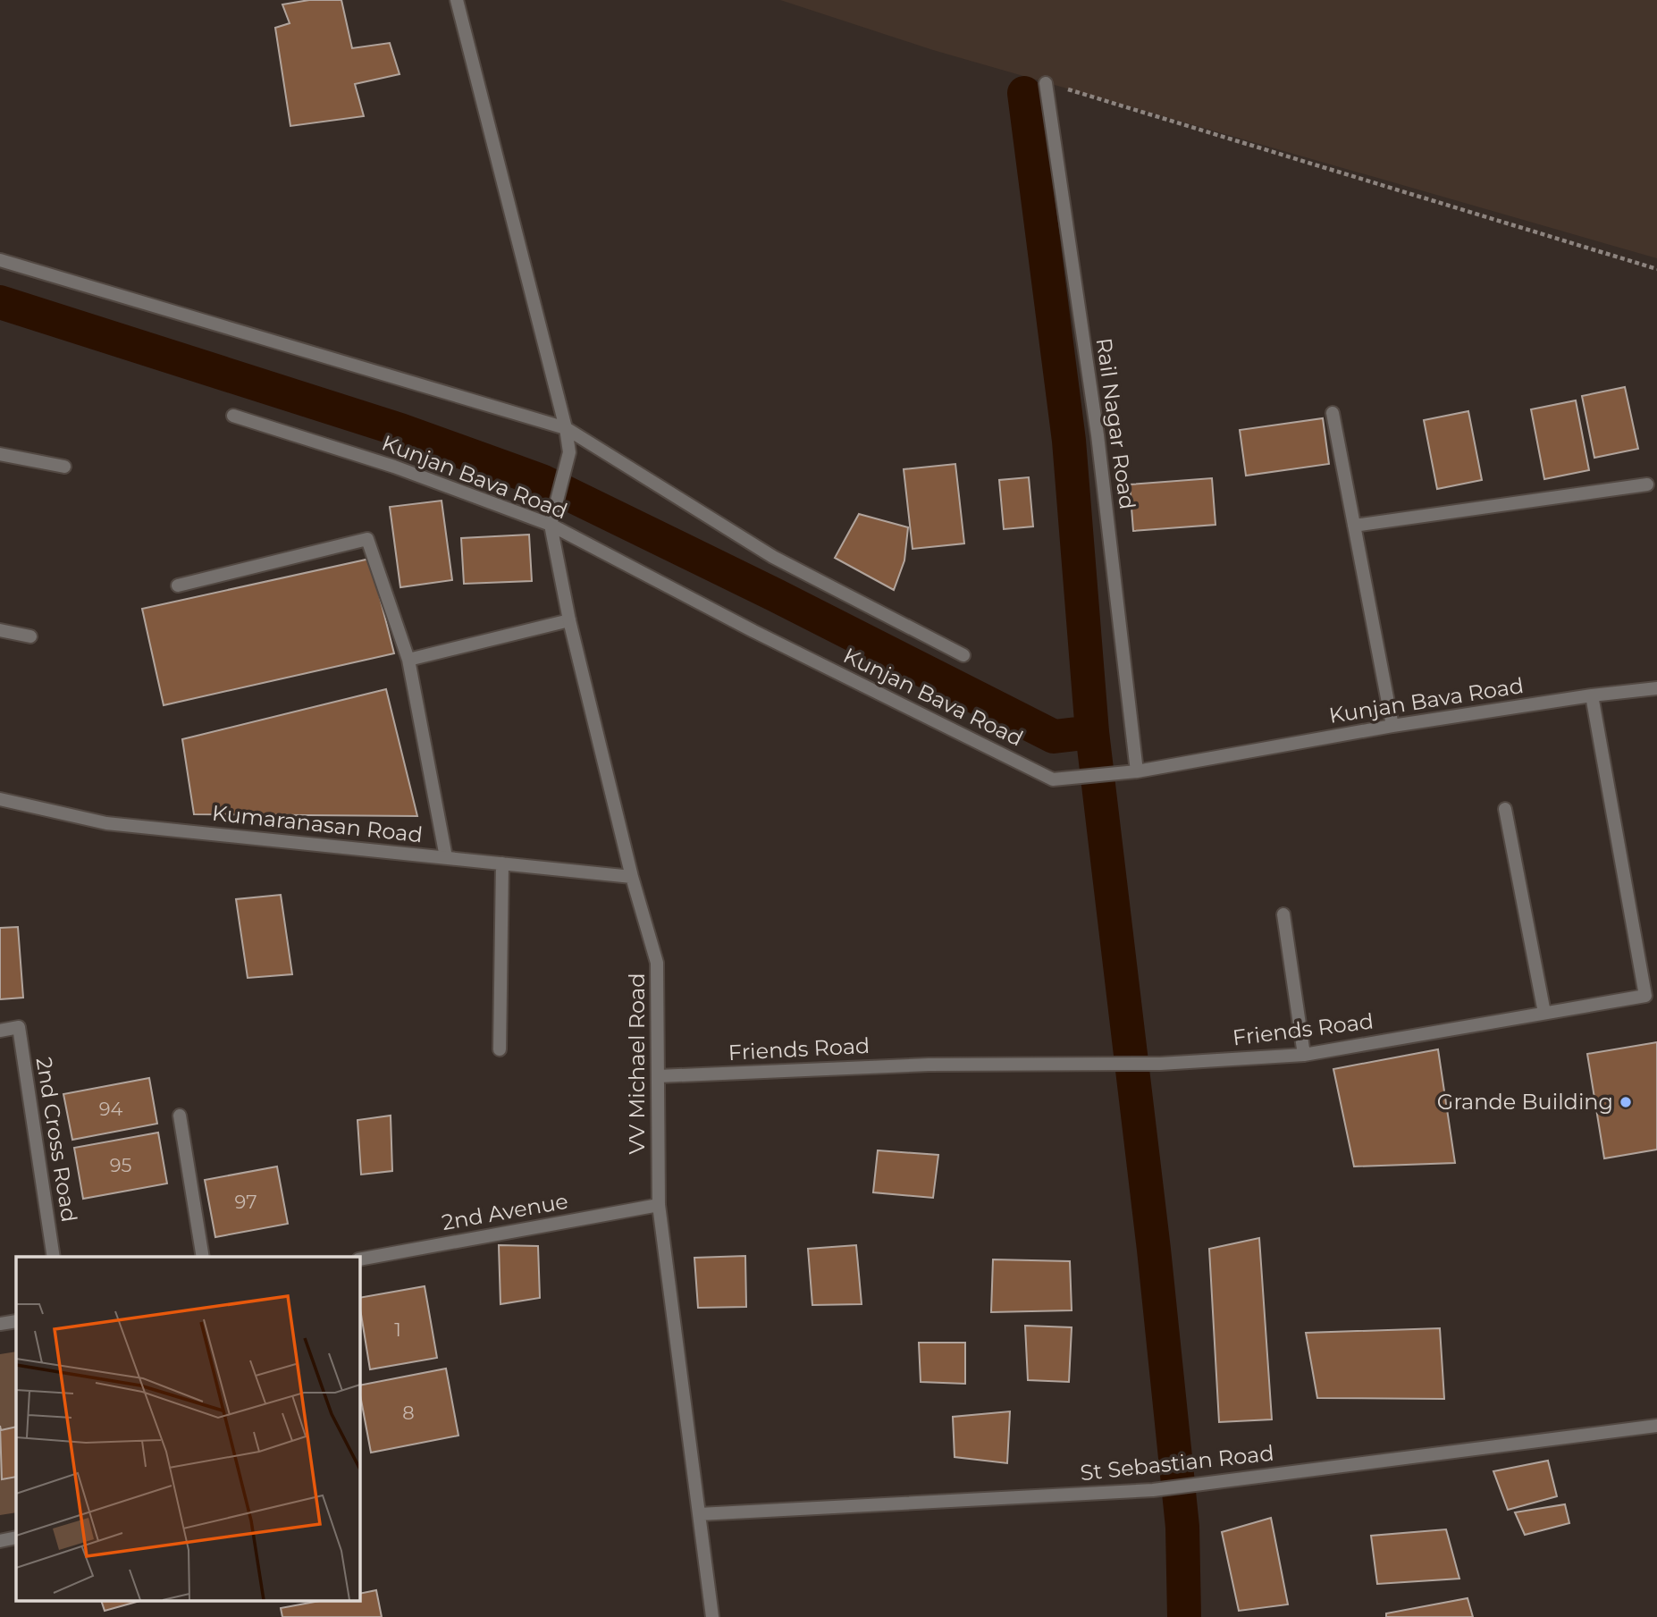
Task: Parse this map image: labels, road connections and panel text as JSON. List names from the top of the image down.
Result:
{
  "streets": {
    "street": [
      "Rail Nagar Road",
      "Kunjan Bava Road",
      "Kumaranasan Road",
      "Friends Road",
      "VV Michael Road",
      "2nd Cross Road",
      "2nd Avenue",
      "St Sebastian Road"
    ]
  },
  "crossings": [
    ["Rail Nagar Road", "Kunjan Bava Road"],
    ["Kunjan Bava Road", "Friends Road"],
    ["Kunjan Bava Road", "VV Michael Road"],
    ["Kumaranasan Road", "VV Michael Road"],
    ["Friends Road", "VV Michael Road"],
    ["VV Michael Road", "2nd Avenue"],
    ["VV Michael Road", "St Sebastian Road"]
  ],
  "places": ["Grande Building"],
  "house_numbers": [
    "94",
    "95",
    "97",
    "1",
    "8"
  ]
}
